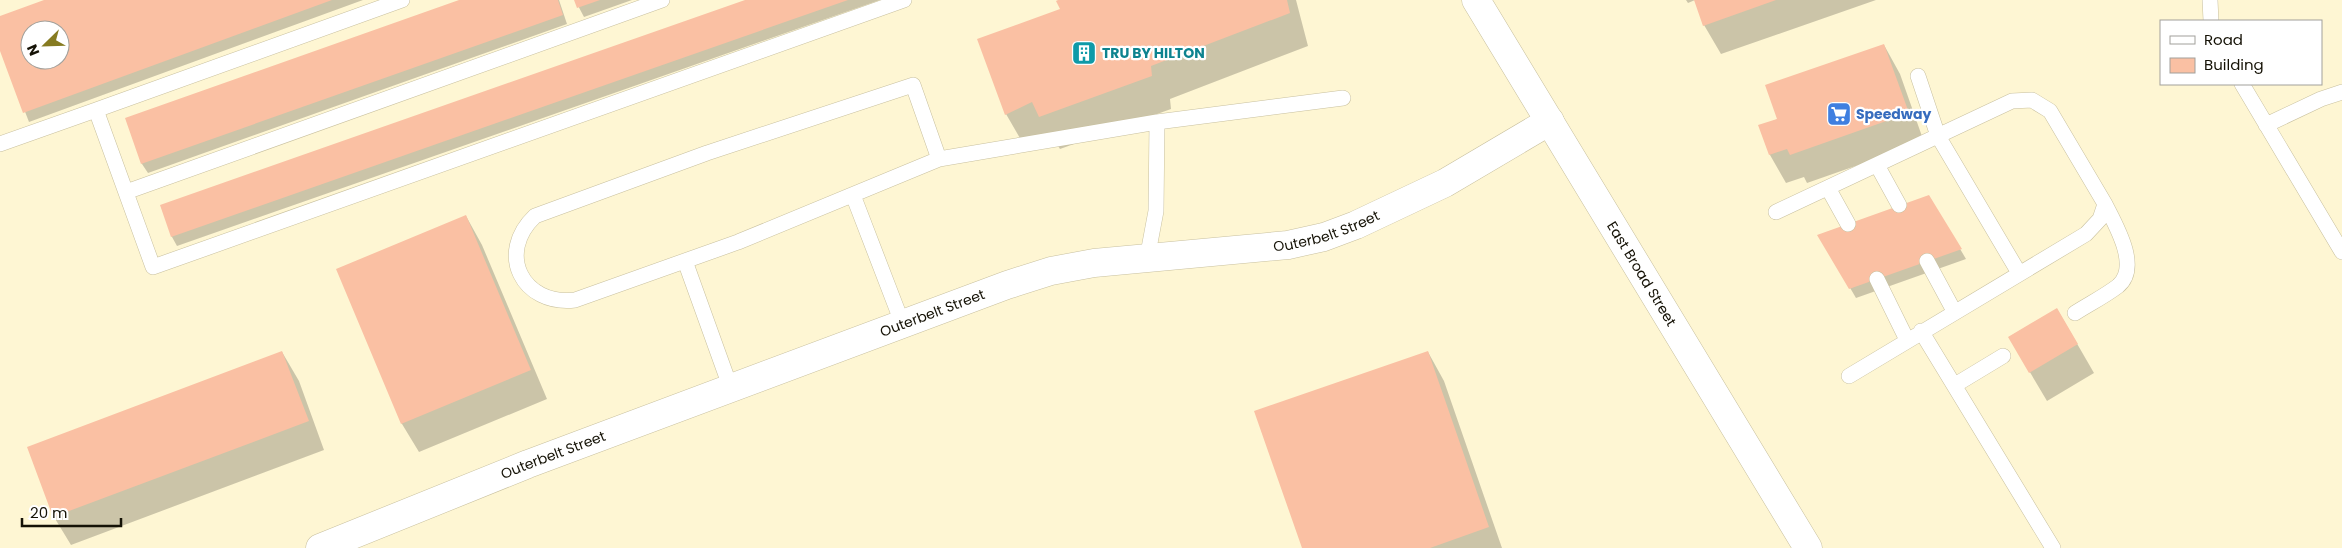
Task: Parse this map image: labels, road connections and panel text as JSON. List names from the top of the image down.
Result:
{
  "streets": {
    "main road": ["Outerbelt Street", "East Broad Street"]
  },
  "crossings": [
    ["Outerbelt Street", "East Broad Street"]
  ],
  "places": {
    "building": ["TRU BY HILTON"],
    "supermarket": ["Speedway"]
  },
  "legend": ["Road", "Building"],
  "scale_bar": "20 m",
  "north": "bottom left"
}
